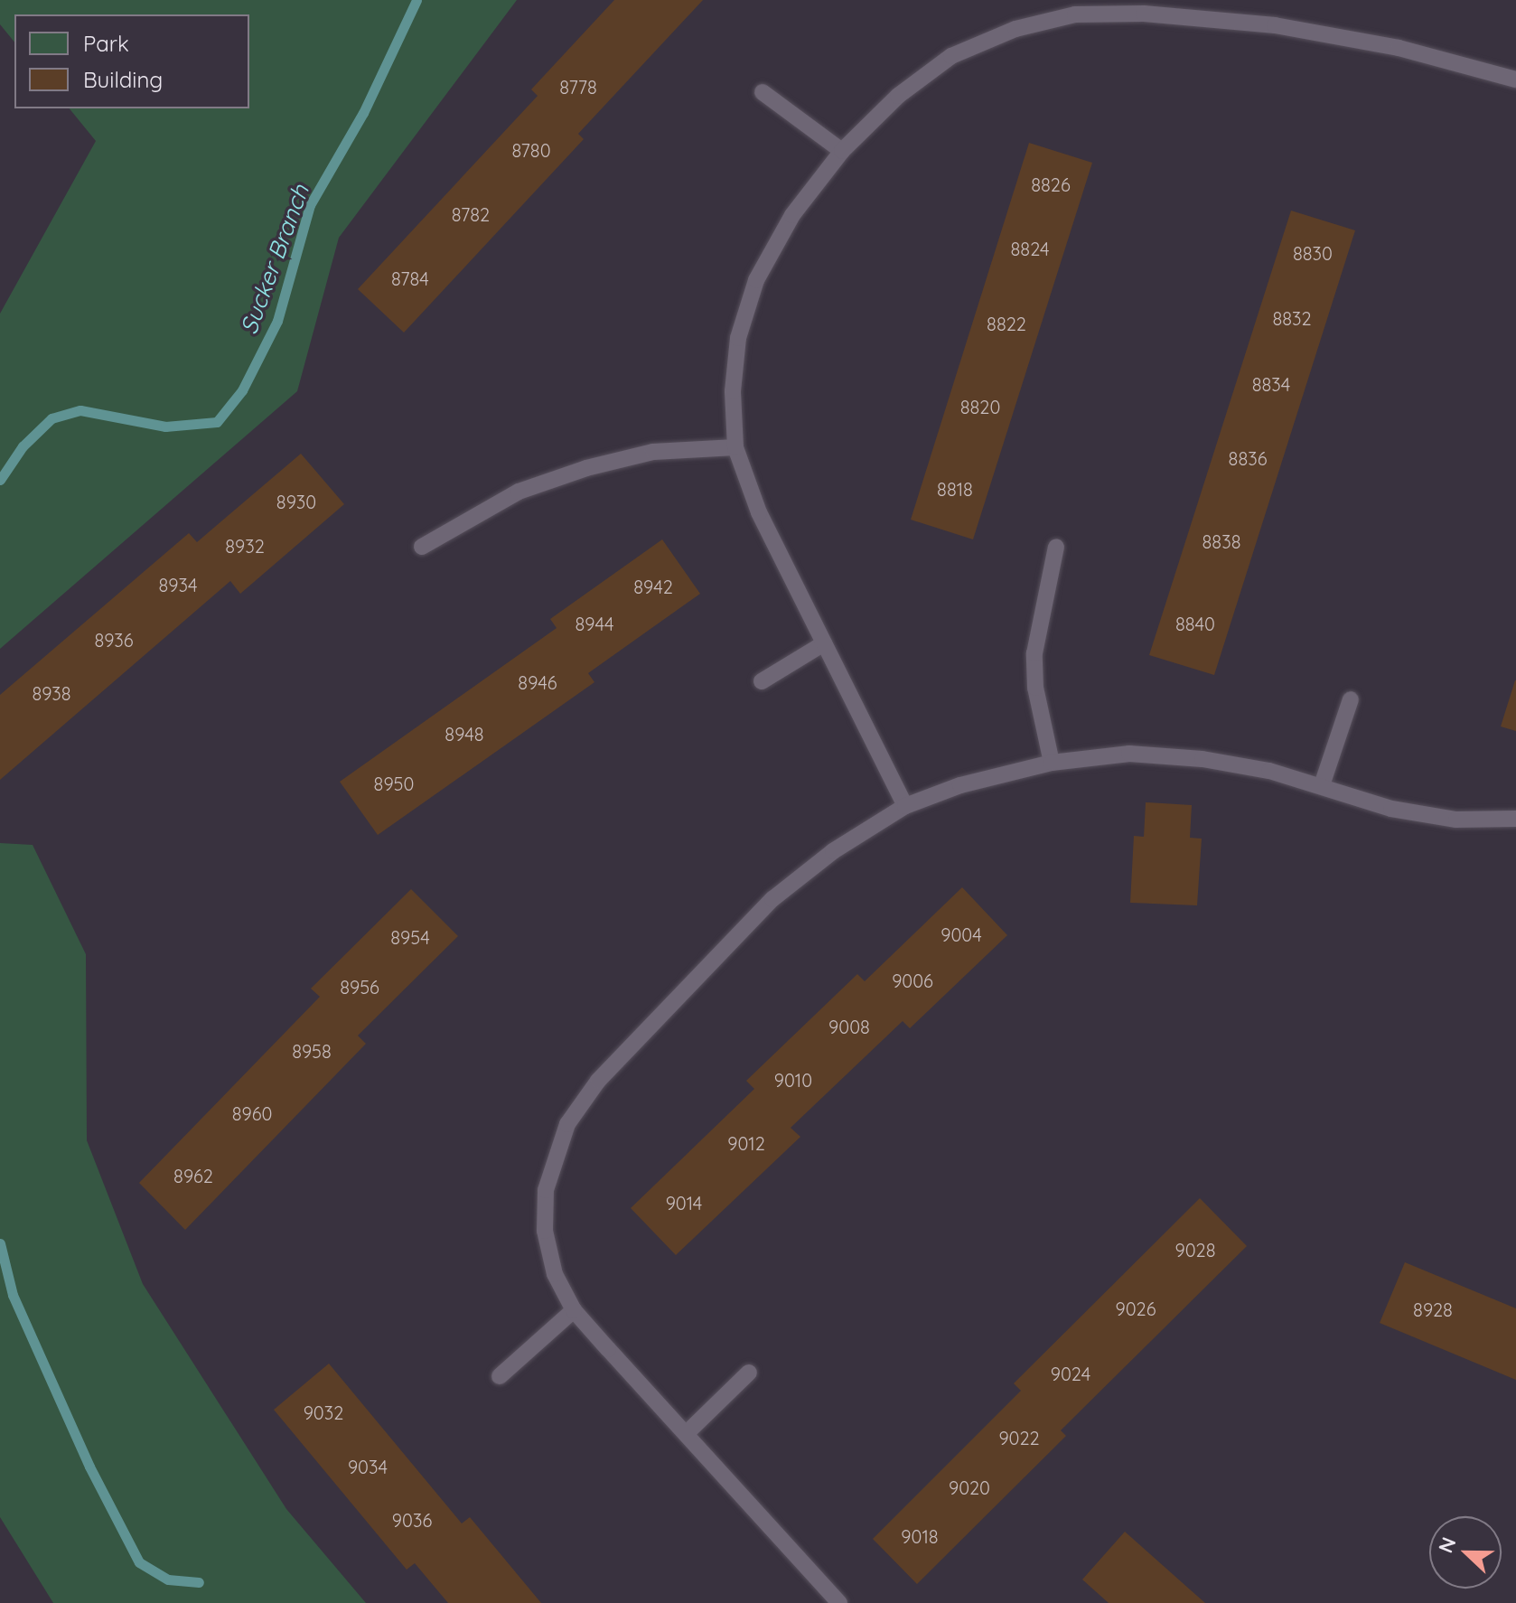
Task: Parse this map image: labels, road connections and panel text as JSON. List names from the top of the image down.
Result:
{
  "water": ["Sucker Branch"],
  "house_numbers": [
    "8778",
    "8780",
    "8826",
    "8782",
    "8824",
    "8830",
    "8784",
    "8832",
    "8822",
    "8834",
    "8820",
    "8836",
    "8818",
    "8930",
    "8838",
    "8932",
    "8934",
    "8942",
    "8944",
    "8840",
    "8936",
    "8946",
    "8938",
    "8948",
    "8950",
    "9004",
    "8954",
    "9006",
    "8956",
    "9008",
    "8958",
    "9010",
    "8960",
    "9012",
    "8962",
    "9014",
    "9028",
    "9026",
    "8928",
    "9024",
    "9032",
    "9022",
    "9034",
    "9020",
    "9036",
    "9018"
  ],
  "legend": ["Park", "Building"],
  "north": "left"
}
